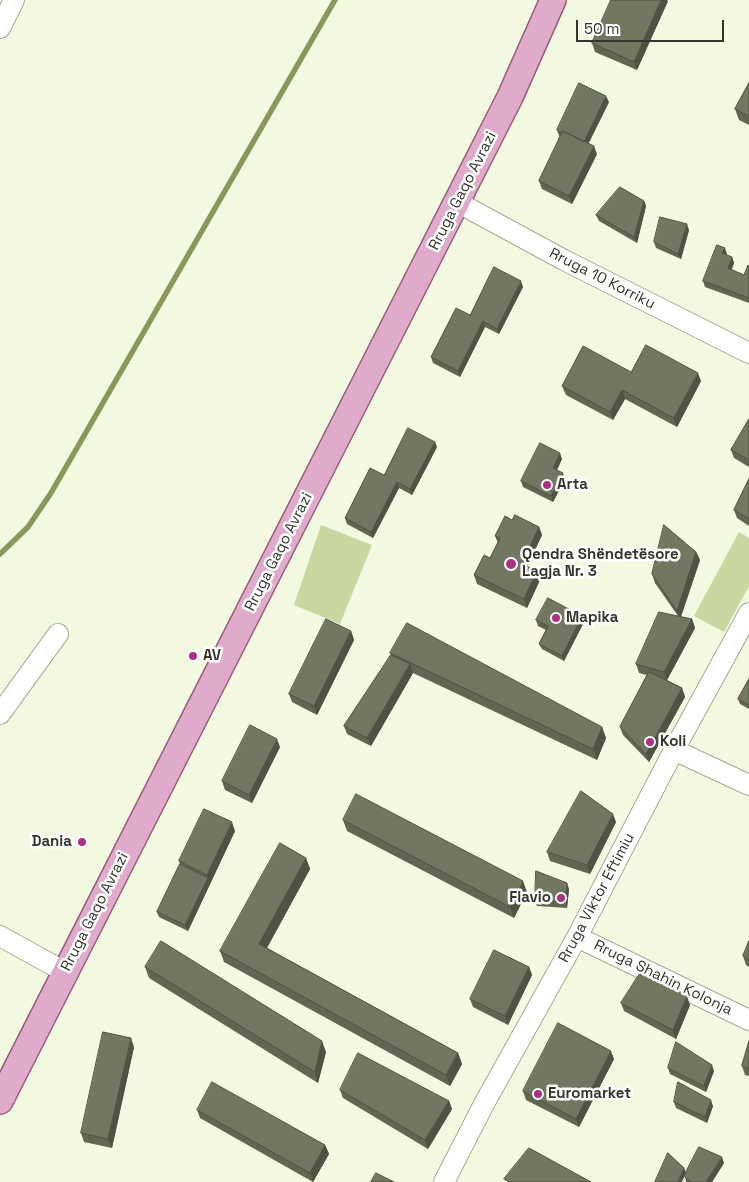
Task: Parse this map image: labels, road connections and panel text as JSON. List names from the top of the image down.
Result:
{
  "streets": {
    "main road": ["Rruga Gaqo Avrazi"],
    "street": ["Rruga 10 Korriku", "Rruga Viktor Eftimiu", "Rruga Shahin Kolonja"]
  },
  "crossings": [
    ["Rruga Gaqo Avrazi", "Rruga 10 Korriku"],
    ["Rruga Viktor Eftimiu", "Rruga Shahin Kolonja"]
  ],
  "places": [
    "Arta",
    "Qendra Shëndetësore Lagja Nr. 3",
    "Mapika",
    "AV",
    "Koli",
    "Dania",
    "Flavio",
    "Euromarket"
  ],
  "scale_bar": "50 m"
}
